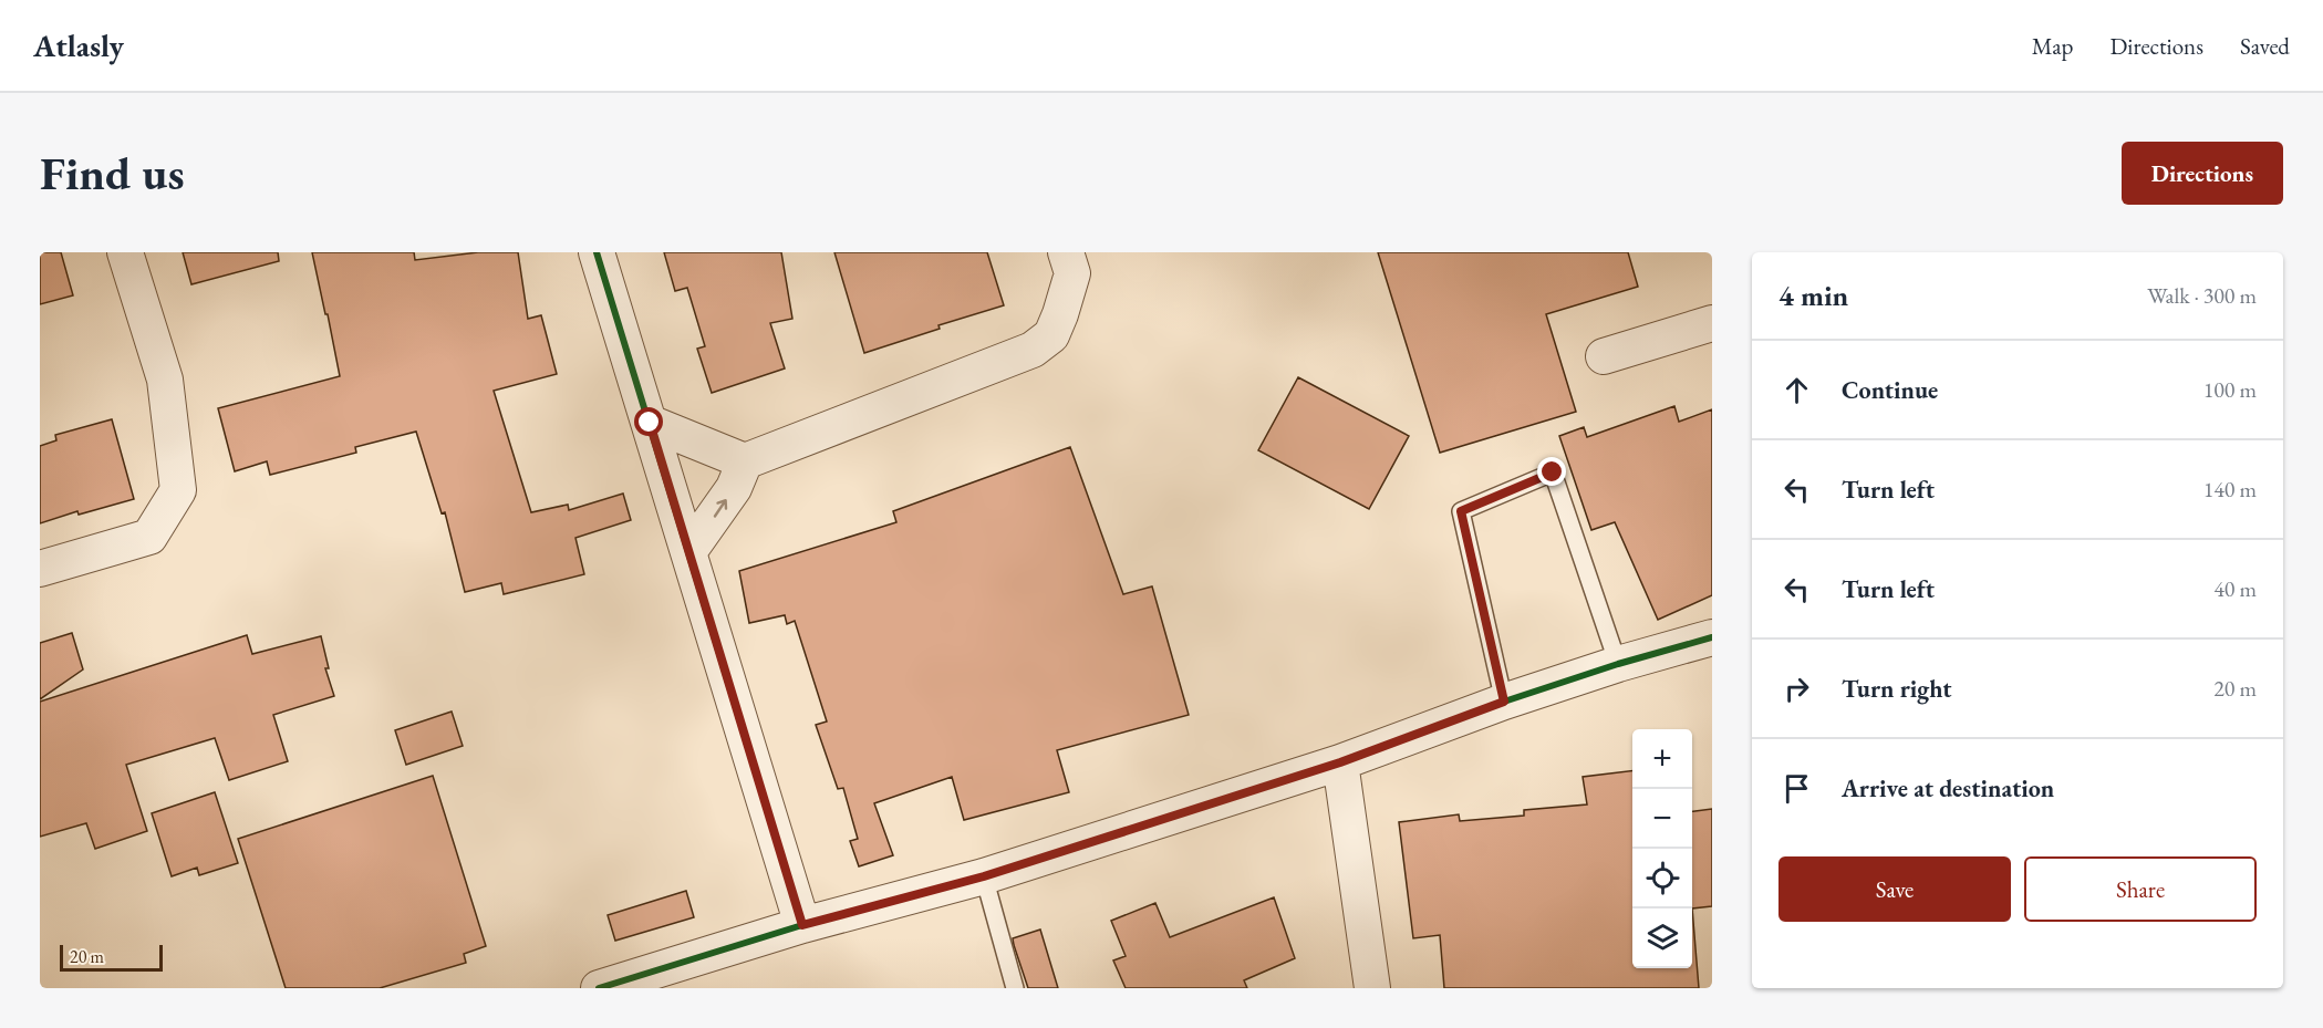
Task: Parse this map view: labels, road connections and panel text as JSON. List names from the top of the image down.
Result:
{
  "scale_bar": "20 m",
  "page": {
    "header": "Atlasly",
    "nav": ["Map", "Directions", "Saved"],
    "buttons": [
      "Directions",
      ["Save", "Share"]
    ],
    "title": "Find us",
    "heading": ["4 min", "Walk · 300 m"],
    "list": [
      ["Continue", "100 m"],
      ["Turn left", "140 m"],
      ["Turn left", "40 m"],
      ["Turn right", "20 m"],
      "Arrive at destination"
    ],
    "map_buttons": ["+", "−"],
    "scale": "20 m"
  }
}
